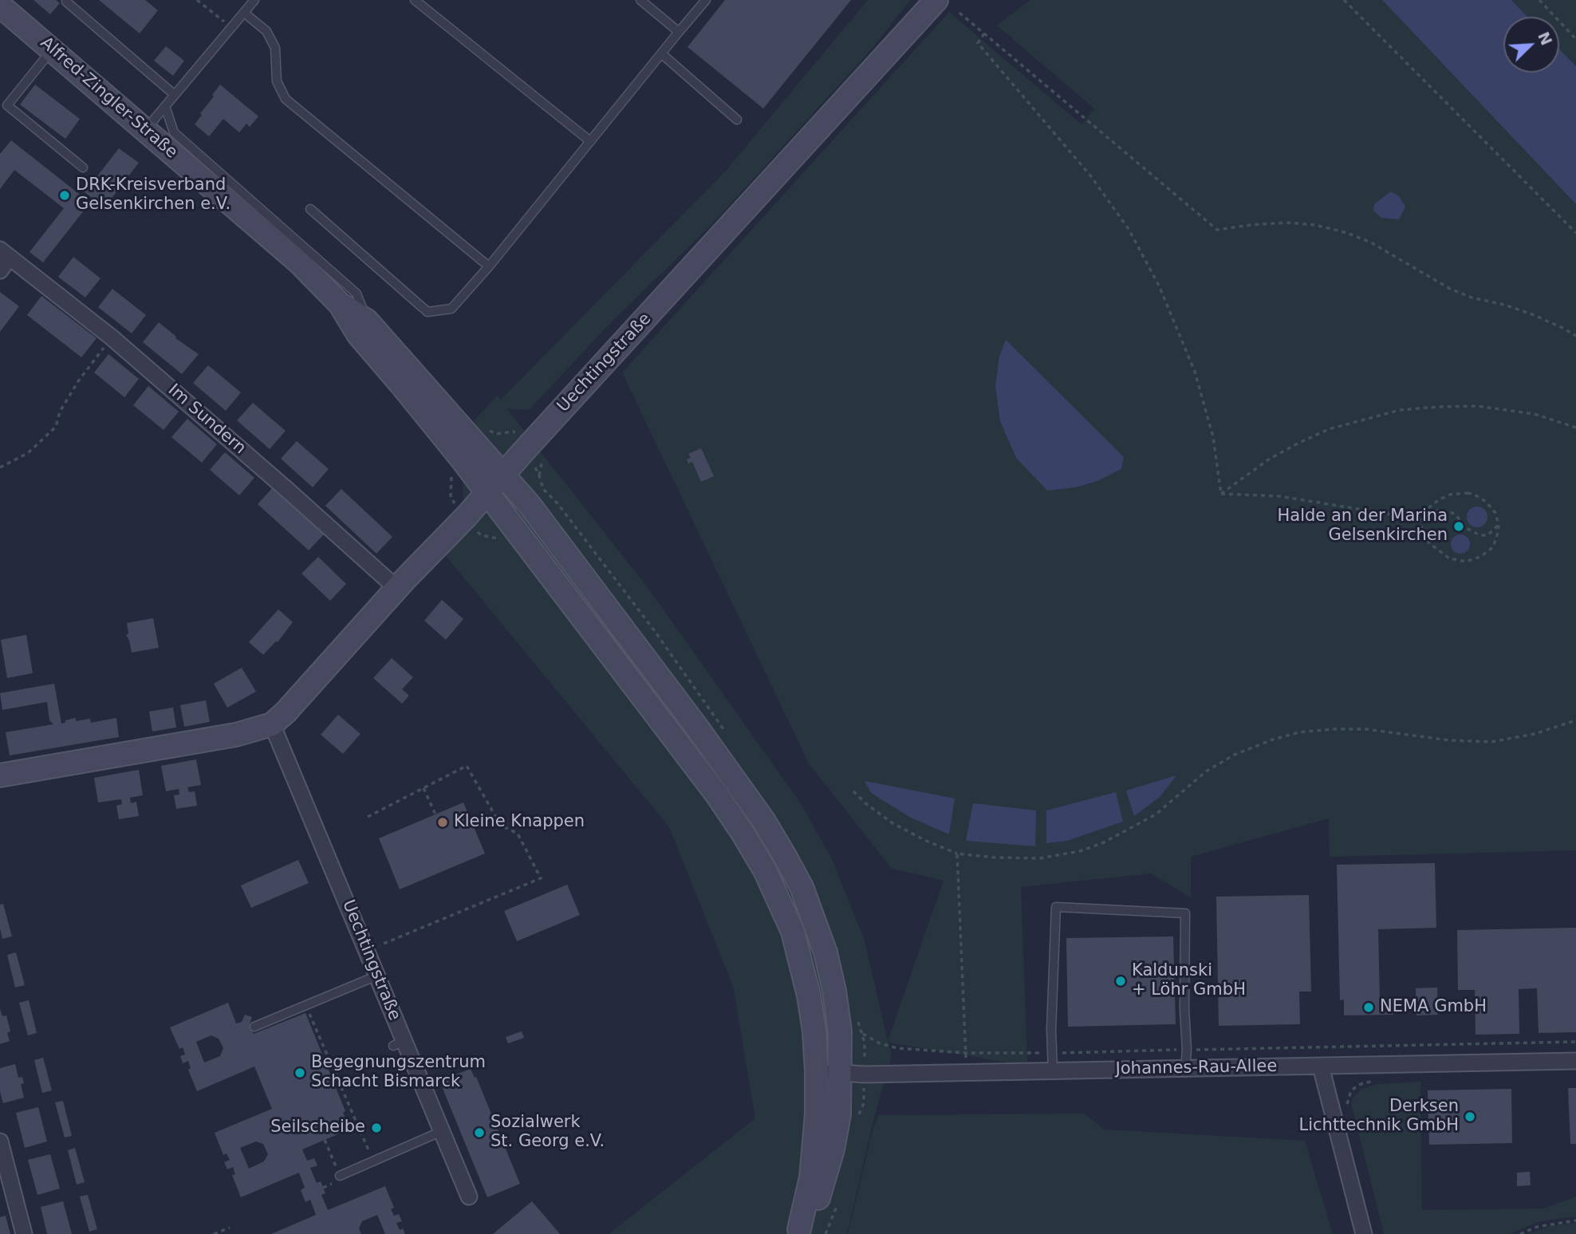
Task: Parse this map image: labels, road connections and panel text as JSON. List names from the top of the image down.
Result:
{
  "streets": {
    "main road": ["Alfred-Zingler-Straße", "Uechtingstraße"],
    "street": ["Im Sundern", "Johannes-Rau-Allee"]
  },
  "crossings": [
    ["Alfred-Zingler-Straße", "Uechtingstraße"],
    ["Alfred-Zingler-Straße", "Johannes-Rau-Allee"],
    ["Uechtingstraße", "Im Sundern"]
  ],
  "places": [
    "DRK-Kreisverband Gelsenkirchen e.V.",
    "Halde an der Marina Gelsenkirchen",
    "Kleine Knappen",
    "Kaldunski + Löhr GmbH",
    "NEMA GmbH",
    "Begegnungszentrum Schacht Bismarck",
    "Derksen Lichttechnik GmbH",
    "Seilscheibe",
    "Sozialwerk St. Georg e.V."
  ],
  "north": "top right"
}
